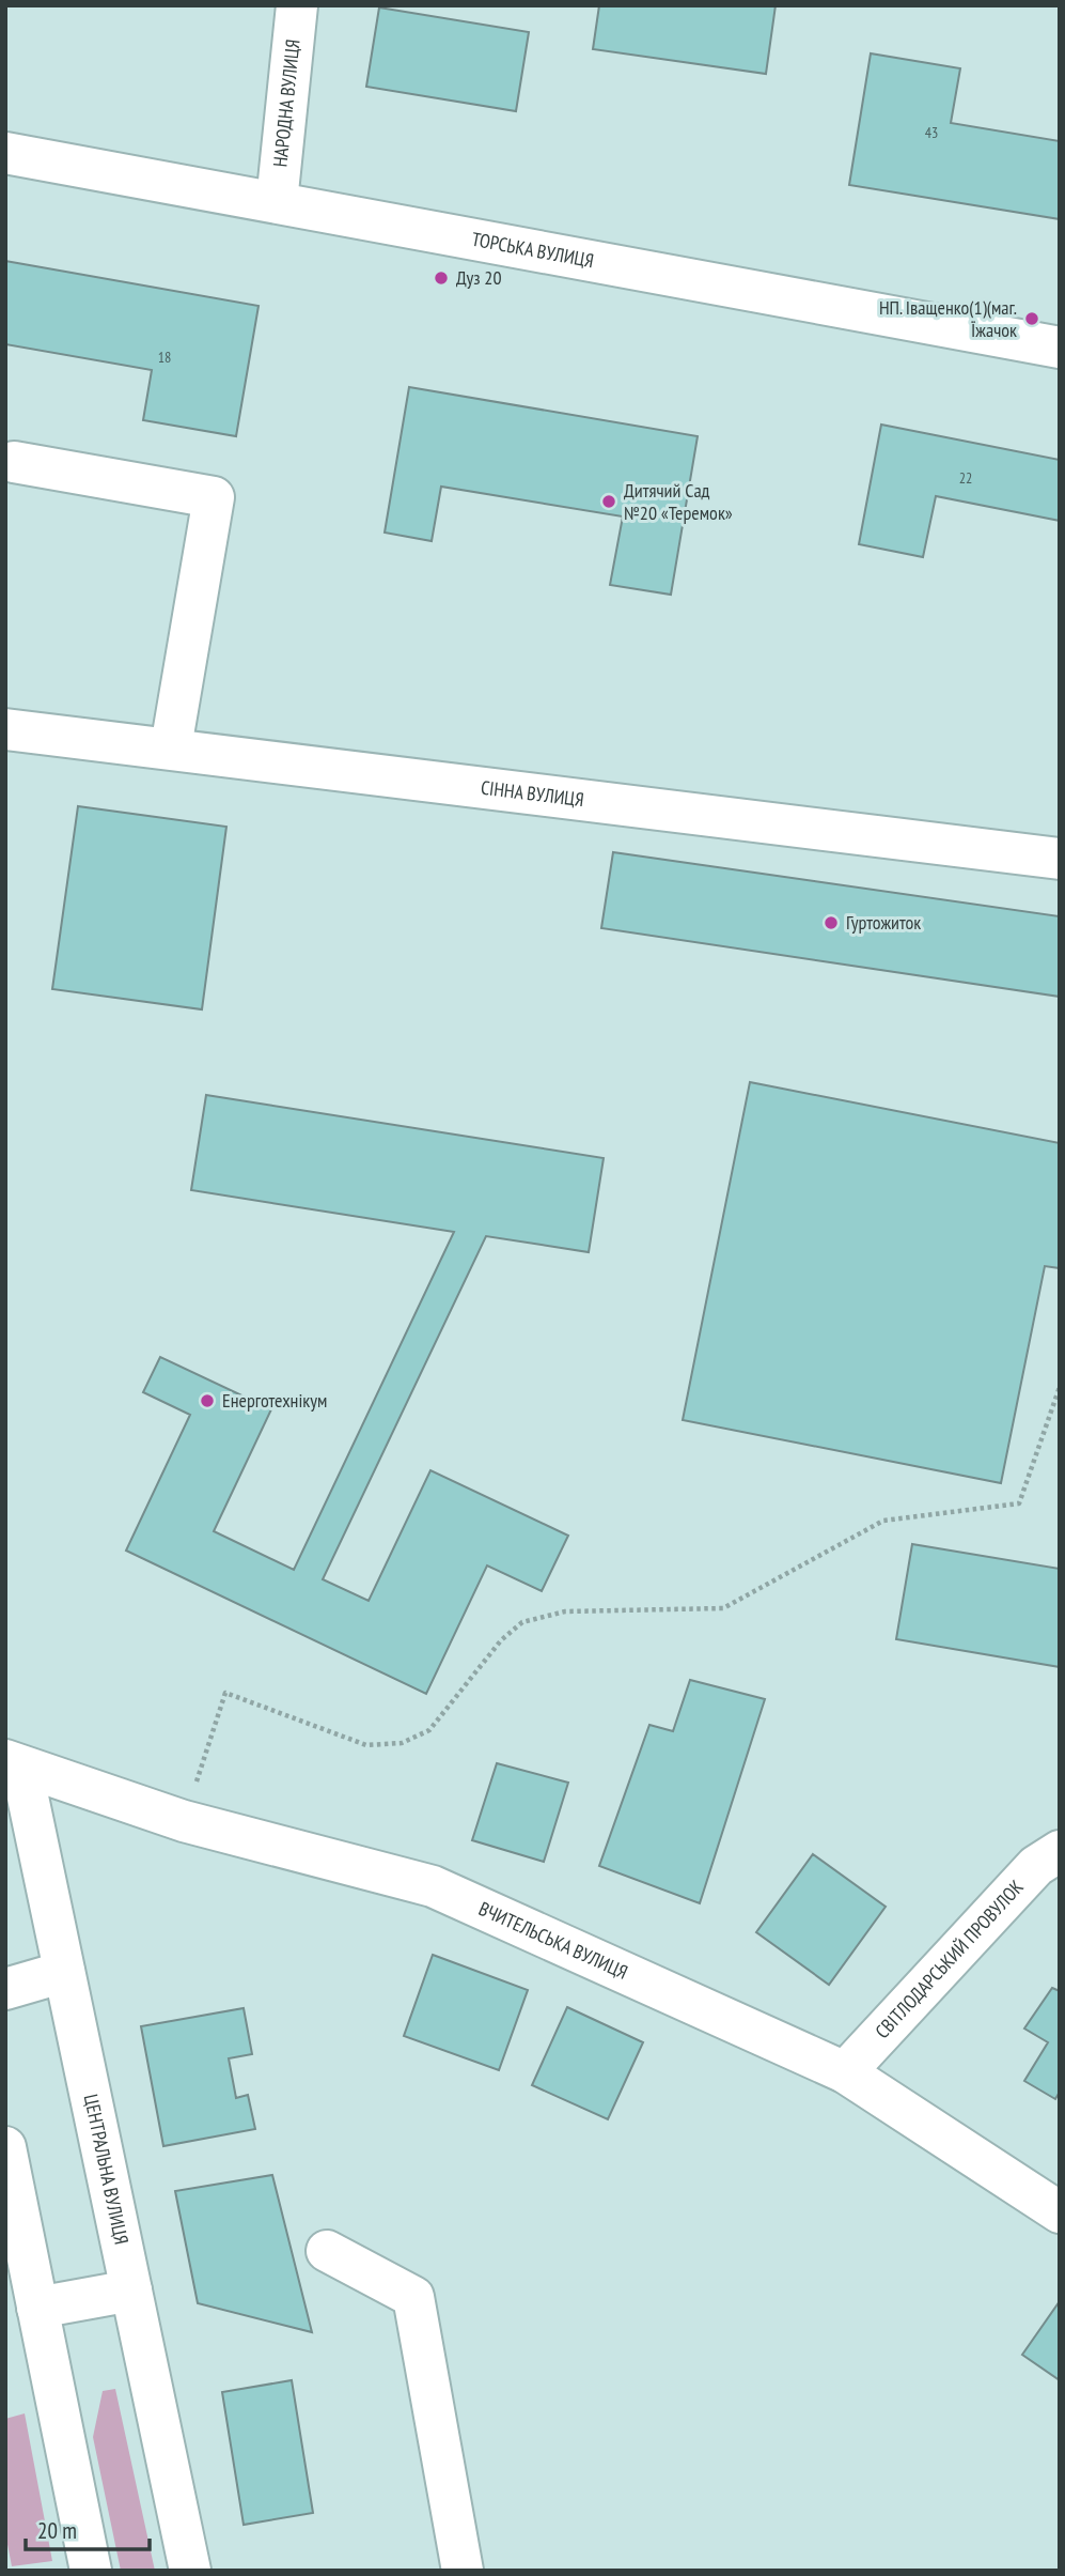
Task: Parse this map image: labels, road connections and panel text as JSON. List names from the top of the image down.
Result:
{
  "streets": {
    "street": [
      "НАРОДНА ВУЛИЦЯ",
      "ТОРСЬКА ВУЛИЦЯ",
      "СІННА ВУЛИЦЯ",
      "ВЧИТЕЛЬСЬКА ВУЛИЦЯ",
      "СВІТЛОДАРСЬКИЙ ПРОВУЛОК",
      "ЦЕНТРАЛЬНА ВУЛИЦЯ"
    ]
  },
  "crossings": [
    ["НАРОДНА ВУЛИЦЯ", "ТОРСЬКА ВУЛИЦЯ"],
    ["ВЧИТЕЛЬСЬКА ВУЛИЦЯ", "СВІТЛОДАРСЬКИЙ ПРОВУЛОК"],
    ["ВЧИТЕЛЬСЬКА ВУЛИЦЯ", "ЦЕНТРАЛЬНА ВУЛИЦЯ"]
  ],
  "places": [
    "Дуз 20",
    "НП. Іващенко(1)(маг. Їжачок",
    "Дитячий Сад №20 «Теремок»",
    "Гуртожиток",
    "Енерготехнікум"
  ],
  "house_numbers": ["43", "18", "22"],
  "scale_bar": "20 m"
}
